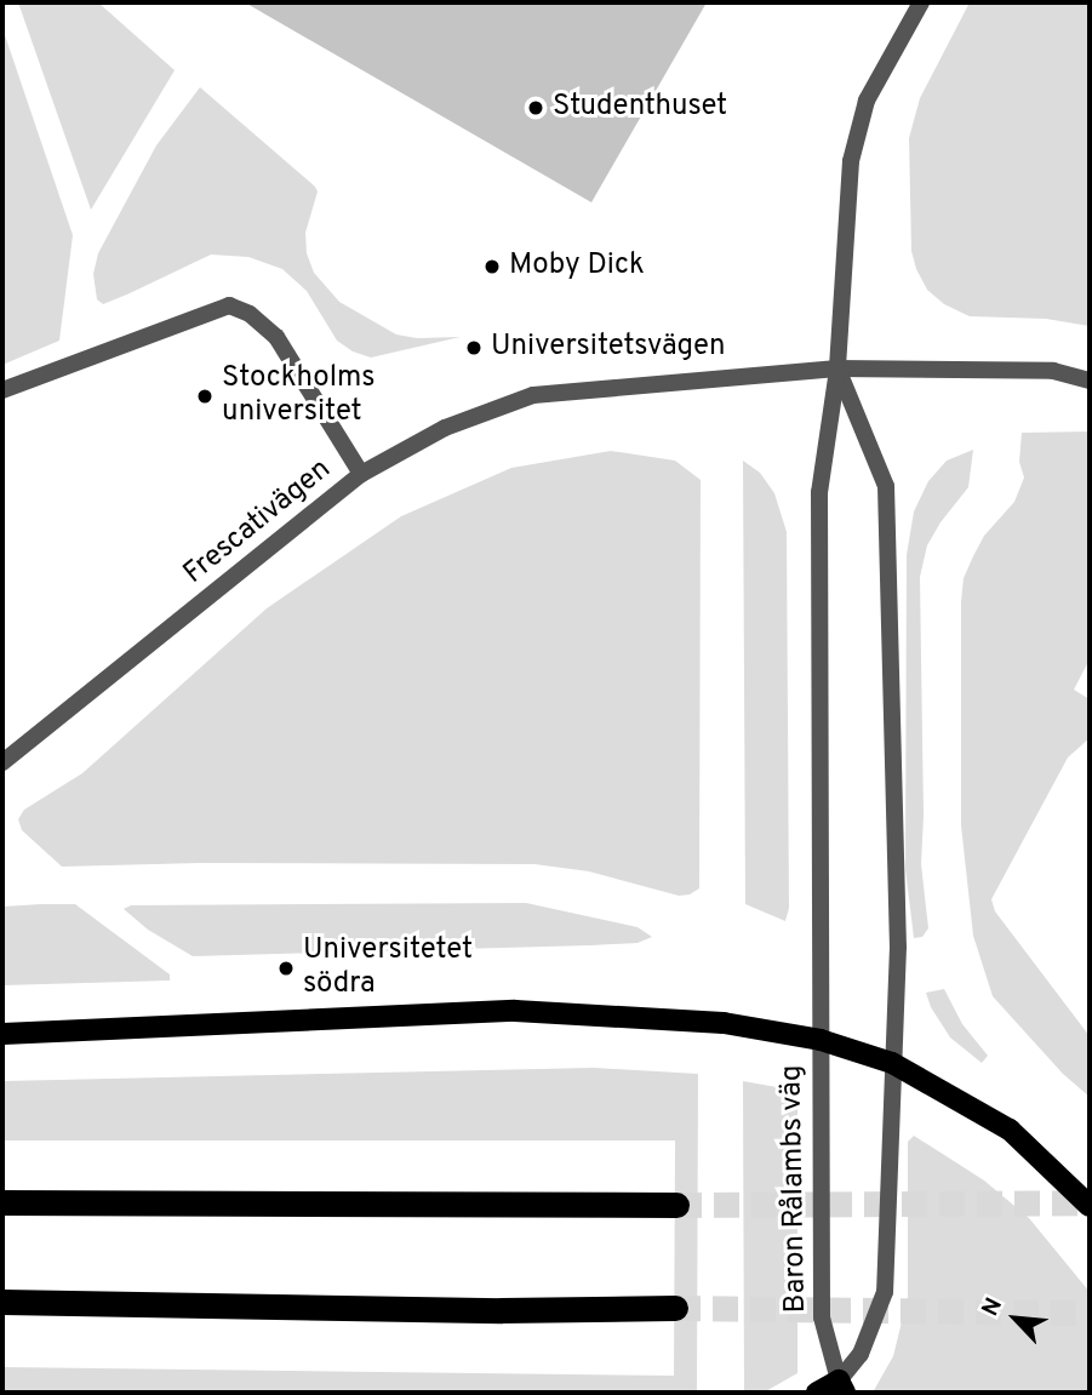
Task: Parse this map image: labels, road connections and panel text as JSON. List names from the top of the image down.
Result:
{
  "streets": {
    "street": ["Frescativägen", "Baron Rålambs väg"]
  },
  "crossings": [
    ["Frescativägen", "Baron Rålambs väg"]
  ],
  "places": [
    "Studenthuset",
    "Moby Dick",
    "Universitetsvägen",
    "Stockholms universitet",
    "Universitetet södra"
  ],
  "north": "top left"
}
